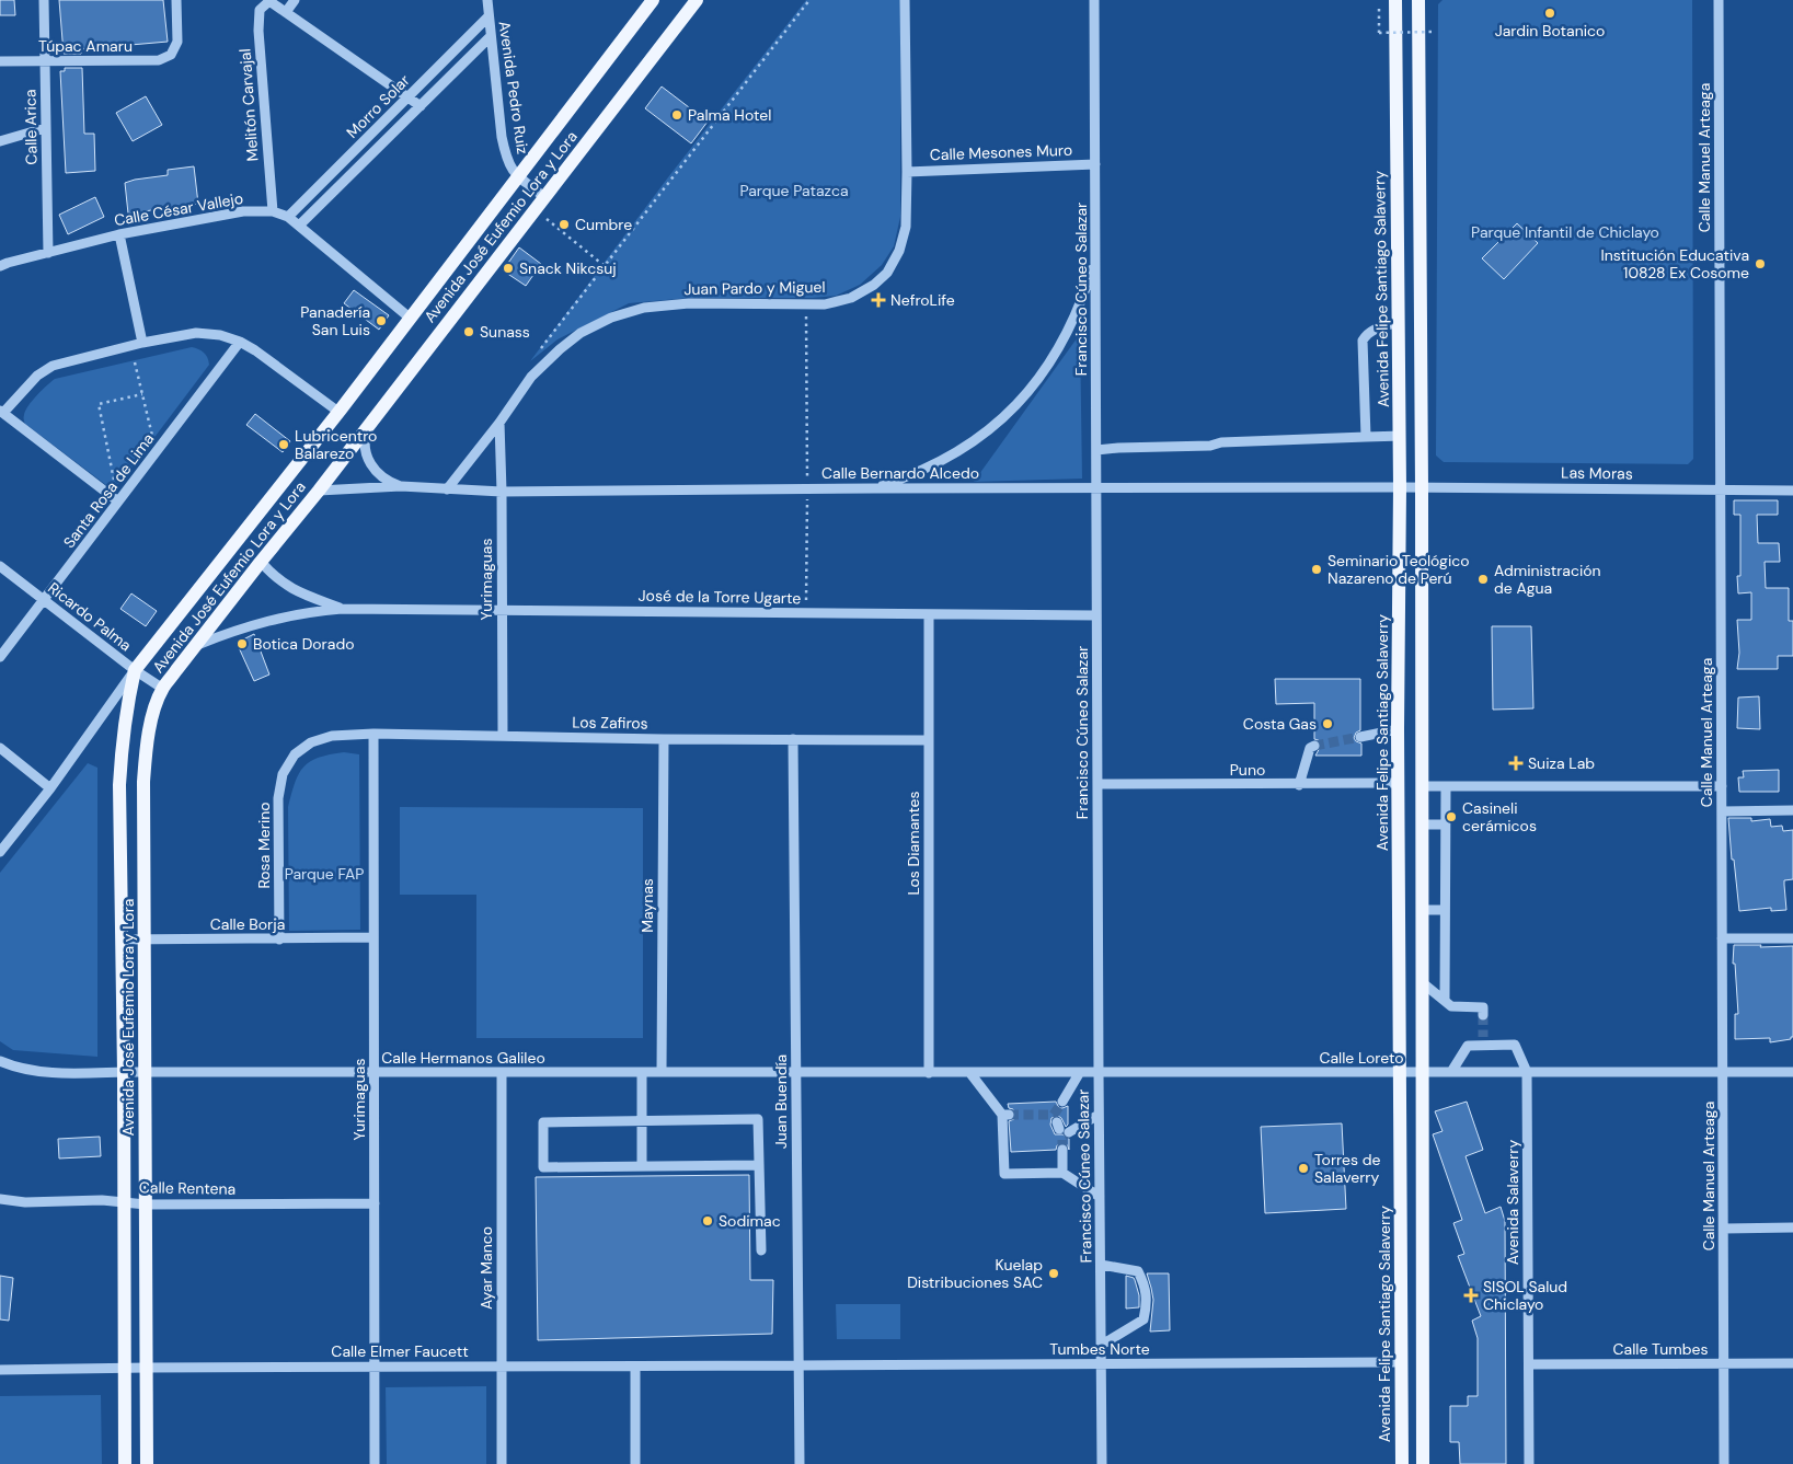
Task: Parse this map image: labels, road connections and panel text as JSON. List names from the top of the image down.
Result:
{
  "streets": {
    "main road": ["Avenida José Eufemio Lora y Lora", "Avenida Felipe Santiago Salaverry"],
    "street": [
      "Túpac Amaru",
      "Avenida Pedro Ruiz",
      "Melitón Carvajal",
      "Morro Solar",
      "Calle Arica",
      "Calle Mesones Muro",
      "Calle Manuel Arteaga",
      "Calle César Vallejo",
      "Juan Pardo y Miguel",
      "Francisco Cúneo Salazar",
      "Calle Bernardo Alcedo",
      "Las Moras",
      "Santa Rosa de Lima",
      "Yurimaguas",
      "José de la Torre Ugarte",
      "Ricardo Palma",
      "Los Zafiros",
      "Puno",
      "Los Diamantes",
      "Rosa Merino",
      "Maynas",
      "Calle Borja",
      "Calle Hermanos Galileo",
      "Calle Loreto",
      "Juan Buendía",
      "Calle Rentena",
      "Avenida Salaverry",
      "Ayar Manco",
      "Tumbes Norte",
      "Calle Tumbes",
      "Calle Elmer Faucett"
    ]
  },
  "crossings": [
    ["Túpac Amaru", "Calle Arica"],
    ["Avenida Pedro Ruiz", "Morro Solar"],
    ["Avenida Pedro Ruiz", "Avenida José Eufemio Lora y Lora"],
    ["Melitón Carvajal", "Calle César Vallejo"],
    ["Morro Solar", "Calle César Vallejo"],
    ["Calle Arica", "Calle César Vallejo"],
    ["Calle Mesones Muro", "Juan Pardo y Miguel"],
    ["Calle Mesones Muro", "Francisco Cúneo Salazar"],
    ["Calle Manuel Arteaga", "Las Moras"],
    ["Calle Manuel Arteaga", "Calle Loreto"],
    ["Calle Manuel Arteaga", "Calle Tumbes"],
    ["Calle César Vallejo", "Avenida José Eufemio Lora y Lora"],
    ["Avenida José Eufemio Lora y Lora", "Calle Bernardo Alcedo"],
    ["Avenida José Eufemio Lora y Lora", "José de la Torre Ugarte"],
    ["Avenida José Eufemio Lora y Lora", "Ricardo Palma"],
    ["Avenida José Eufemio Lora y Lora", "Calle Borja"],
    ["Avenida José Eufemio Lora y Lora", "Calle Hermanos Galileo"],
    ["Avenida José Eufemio Lora y Lora", "Calle Rentena"],
    ["Avenida José Eufemio Lora y Lora", "Calle Elmer Faucett"],
    ["Juan Pardo y Miguel", "Calle Bernardo Alcedo"],
    ["Juan Pardo y Miguel", "Yurimaguas"],
    ["Francisco Cúneo Salazar", "Calle Bernardo Alcedo"],
    ["Francisco Cúneo Salazar", "José de la Torre Ugarte"],
    ["Francisco Cúneo Salazar", "Puno"],
    ["Francisco Cúneo Salazar", "Calle Loreto"],
    ["Francisco Cúneo Salazar", "Tumbes Norte"],
    ["Avenida Felipe Santiago Salaverry", "Calle Bernardo Alcedo"],
    ["Avenida Felipe Santiago Salaverry", "Las Moras"],
    ["Avenida Felipe Santiago Salaverry", "Puno"],
    ["Avenida Felipe Santiago Salaverry", "Calle Loreto"],
    ["Avenida Felipe Santiago Salaverry", "Tumbes Norte"],
    ["Calle Bernardo Alcedo", "Las Moras"],
    ["Calle Bernardo Alcedo", "Yurimaguas"],
    ["Santa Rosa de Lima", "Ricardo Palma"],
    ["Yurimaguas", "José de la Torre Ugarte"],
    ["Yurimaguas", "Los Zafiros"],
    ["Yurimaguas", "Calle Borja"],
    ["Yurimaguas", "Calle Hermanos Galileo"],
    ["Yurimaguas", "Calle Rentena"],
    ["Yurimaguas", "Calle Elmer Faucett"],
    ["José de la Torre Ugarte", "Los Diamantes"],
    ["Los Zafiros", "Los Diamantes"],
    ["Los Zafiros", "Rosa Merino"],
    ["Los Zafiros", "Maynas"],
    ["Los Zafiros", "Juan Buendía"],
    ["Los Diamantes", "Calle Hermanos Galileo"],
    ["Los Diamantes", "Calle Loreto"],
    ["Rosa Merino", "Calle Borja"],
    ["Maynas", "Calle Hermanos Galileo"],
    ["Calle Hermanos Galileo", "Calle Loreto"],
    ["Calle Hermanos Galileo", "Juan Buendía"],
    ["Calle Hermanos Galileo", "Ayar Manco"],
    ["Calle Loreto", "Avenida Salaverry"],
    ["Juan Buendía", "Tumbes Norte"],
    ["Juan Buendía", "Calle Elmer Faucett"],
    ["Avenida Salaverry", "Calle Tumbes"],
    ["Ayar Manco", "Calle Elmer Faucett"],
    ["Tumbes Norte", "Calle Elmer Faucett"]
  ],
  "parks": ["Parque Patazca", "Parque Infantil de Chiclayo", "Parque FAP"],
  "places": {
    "other": [
      "Jardin Botanico",
      "Palma Hotel",
      "Cumbre",
      "Institución Educativa 10828 Ex Cosome",
      "Snack Nikcsuj",
      "Panadería San Luis",
      "Sunass",
      "Lubricentro Balarezo",
      "Seminario Teológico Nazareno de Perú",
      "Administración de Agua",
      "Botica Dorado",
      "Costa Gas",
      "Casineli cerámicos",
      "Torres de Salaverry",
      "Sodimac",
      "Kuelap Distribuciones SAC"
    ],
    "health": ["NefroLife", "Suiza Lab", "SISOL Salud Chiclayo"]
  }
}
